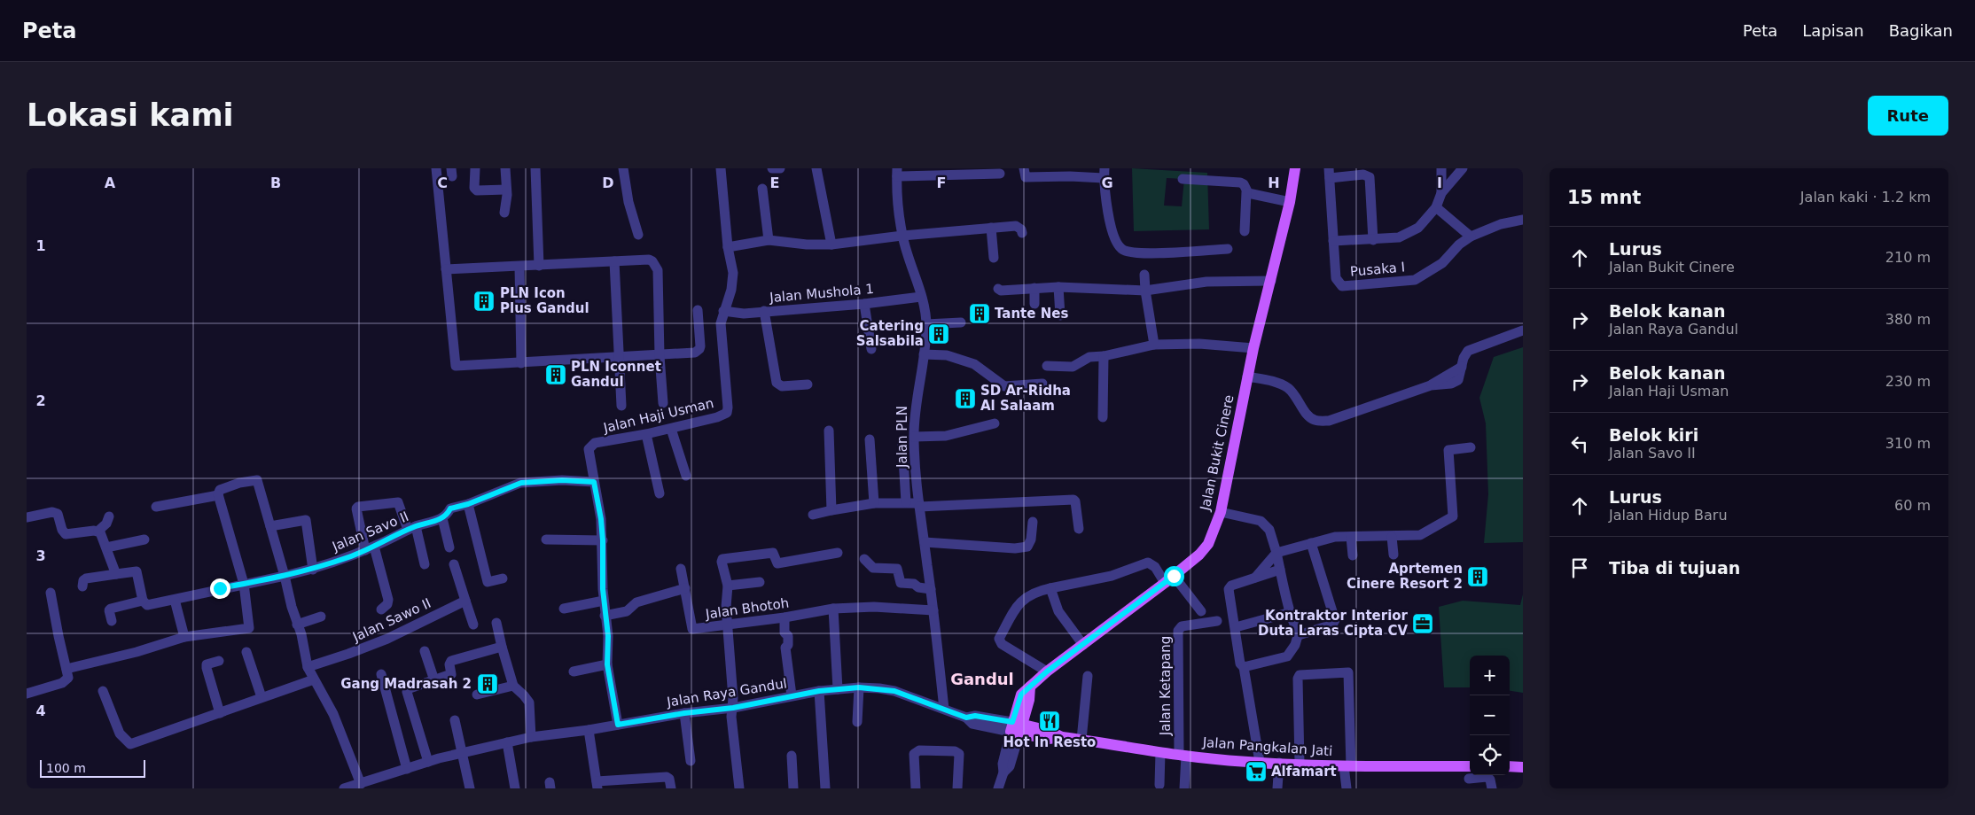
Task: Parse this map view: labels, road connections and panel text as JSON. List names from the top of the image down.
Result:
{
  "streets": {
    "main road": ["Jalan Bukit Cinere", "Jalan Pangkalan Jati"],
    "street": [
      "Pusaka I",
      "Jalan Mushola 1",
      "Jalan Haji Usman",
      "Jalan PLN",
      "Jalan Savo II",
      "Jalan Bhotoh",
      "Jalan Sawo II",
      "Jalan Ketapang",
      "Jalan Raya Gandul"
    ]
  },
  "crossings": [
    ["Jalan Mushola 1", "Jalan Haji Usman"],
    ["Jalan Mushola 1", "Jalan PLN"],
    ["Jalan Haji Usman", "Jalan Savo II"],
    ["Jalan Haji Usman", "Jalan Raya Gandul"],
    ["Jalan PLN", "Jalan Bhotoh"],
    ["Jalan PLN", "Jalan Raya Gandul"],
    ["Jalan Bukit Cinere", "Jalan Raya Gandul"],
    ["Jalan Bukit Cinere", "Jalan Pangkalan Jati"],
    ["Jalan Ketapang", "Jalan Pangkalan Jati"],
    ["Jalan Raya Gandul", "Jalan Pangkalan Jati"]
  ],
  "districts": ["Gandul"],
  "places": {
    "building": [
      "PLN Icon Plus Gandul",
      "Tante Nes",
      "Catering Salsabila",
      "PLN Iconnet Gandul",
      "SD Ar-Ridha Al Salaam",
      "Aprtemen Cinere Resort 2",
      "Gang Madrasah 2"
    ],
    "office": ["Kontraktor Interior Duta Laras Cipta CV"],
    "restaurant": ["Hot In Resto"],
    "supermarket": ["Alfamart"]
  },
  "scale_bar": "100 m",
  "page": {
    "header": "Peta",
    "nav": ["Peta", "Lapisan", "Bagikan"],
    "buttons": "Rute",
    "title": "Lokasi kami",
    "heading": ["15 mnt", "Jalan kaki · 1.2 km"],
    "list": [
      ["Lurus", "Jalan Bukit Cinere", "210 m"],
      ["Belok kanan", "Jalan Raya Gandul", "380 m"],
      ["Belok kanan", "Jalan Haji Usman", "230 m"],
      ["Belok kiri", "Jalan Savo II", "310 m"],
      ["Lurus", "Jalan Hidup Baru", "60 m"],
      "Tiba di tujuan"
    ],
    "map_buttons": ["+", "−"],
    "scale": "100 m"
  },
  "grid": {
    "columns": [
      "A",
      "B",
      "C",
      "D",
      "E",
      "F",
      "G",
      "H",
      "I"
    ],
    "rows": [
      "1",
      "2",
      "3",
      "4"
    ]
  }
}
